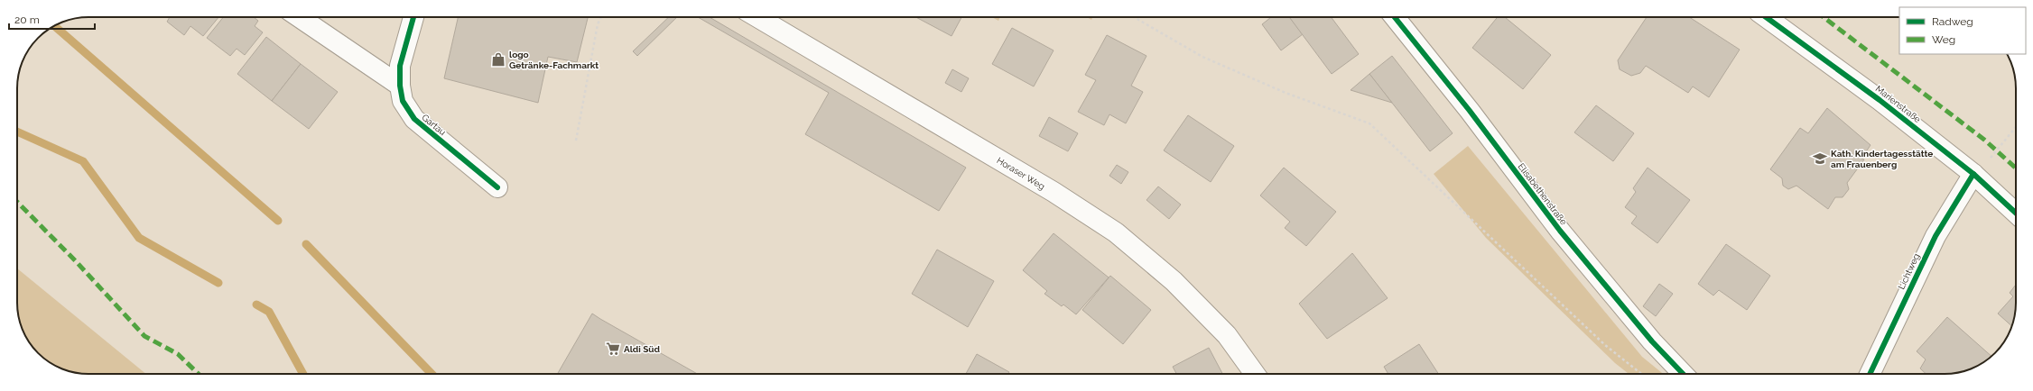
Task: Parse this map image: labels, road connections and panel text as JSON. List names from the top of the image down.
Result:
{
  "streets": {
    "street": [
      "Marienstraße",
      "Gartau",
      "Horaser Weg",
      "Elisabethenstraße",
      "Lichtweg"
    ]
  },
  "crossings": [
    ["Marienstraße", "Lichtweg"]
  ],
  "places": {
    "shop": ["logo Getränke-Fachmarkt"],
    "school or university": ["Kath. Kindertagesstätte am Frauenberg"],
    "supermarket": ["Aldi Süd"]
  },
  "legend": ["Radweg", "Weg"],
  "scale_bar": "20 m"
}
